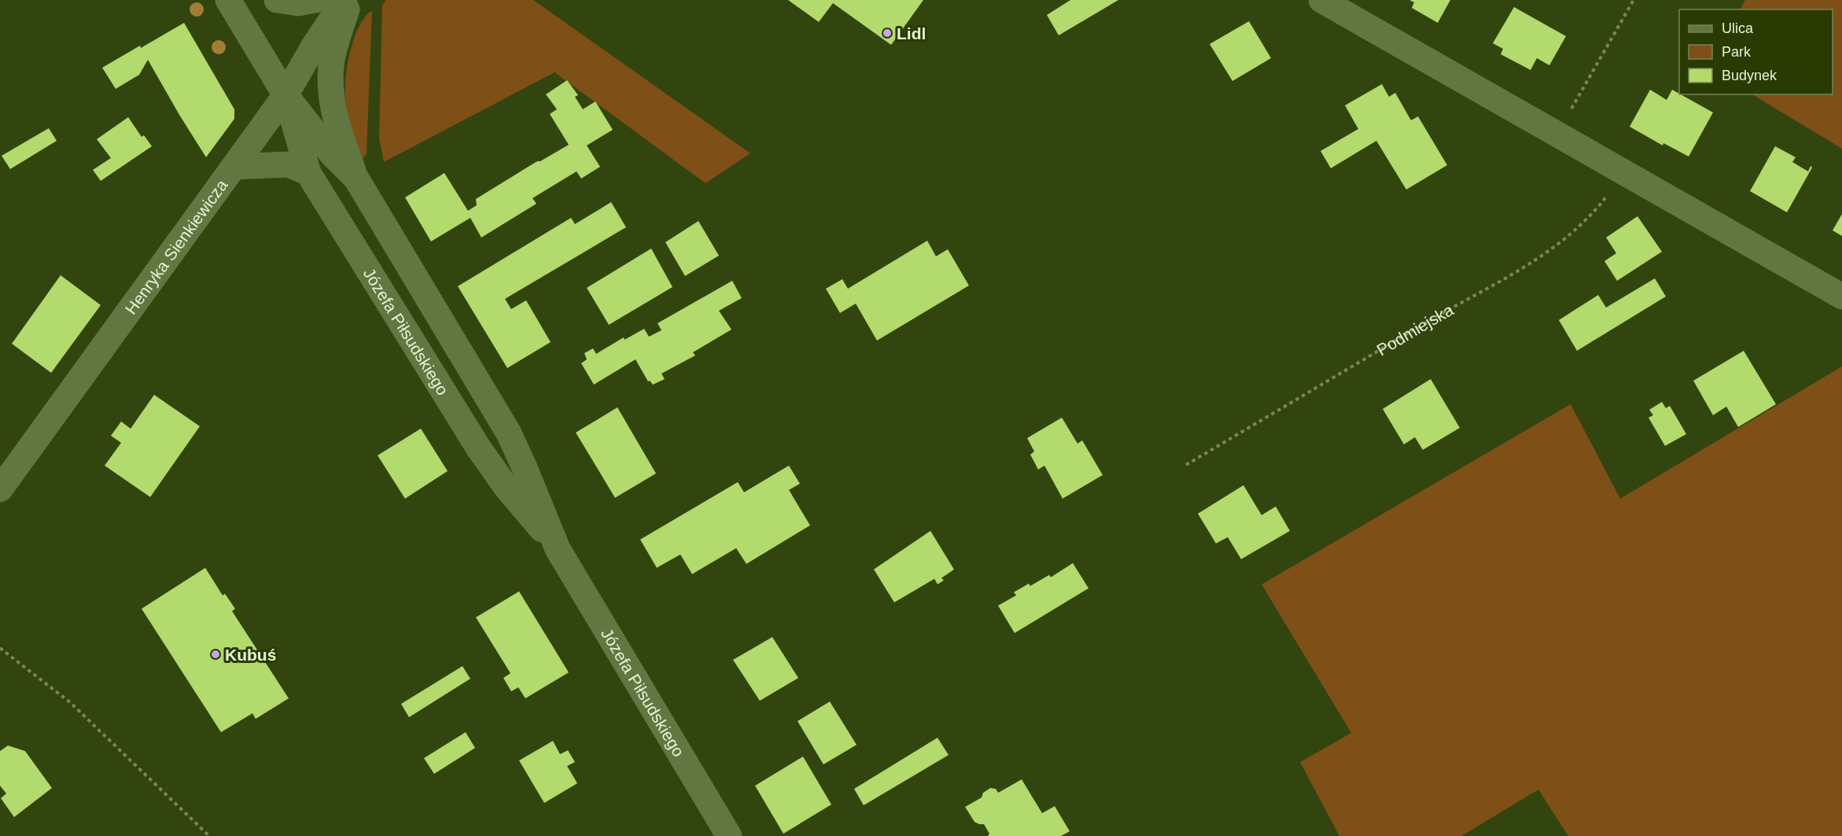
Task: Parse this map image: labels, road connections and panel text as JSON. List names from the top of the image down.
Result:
{
  "streets": {
    "main road": ["Henryka Sienkiewicza", "Józefa Piłsudskiego"],
    "path": ["Podmiejska"]
  },
  "crossings": [
    ["Henryka Sienkiewicza", "Józefa Piłsudskiego"]
  ],
  "places": ["Lidl", "Kubuś"],
  "legend": ["Ulica", "Park", "Budynek"]
}
